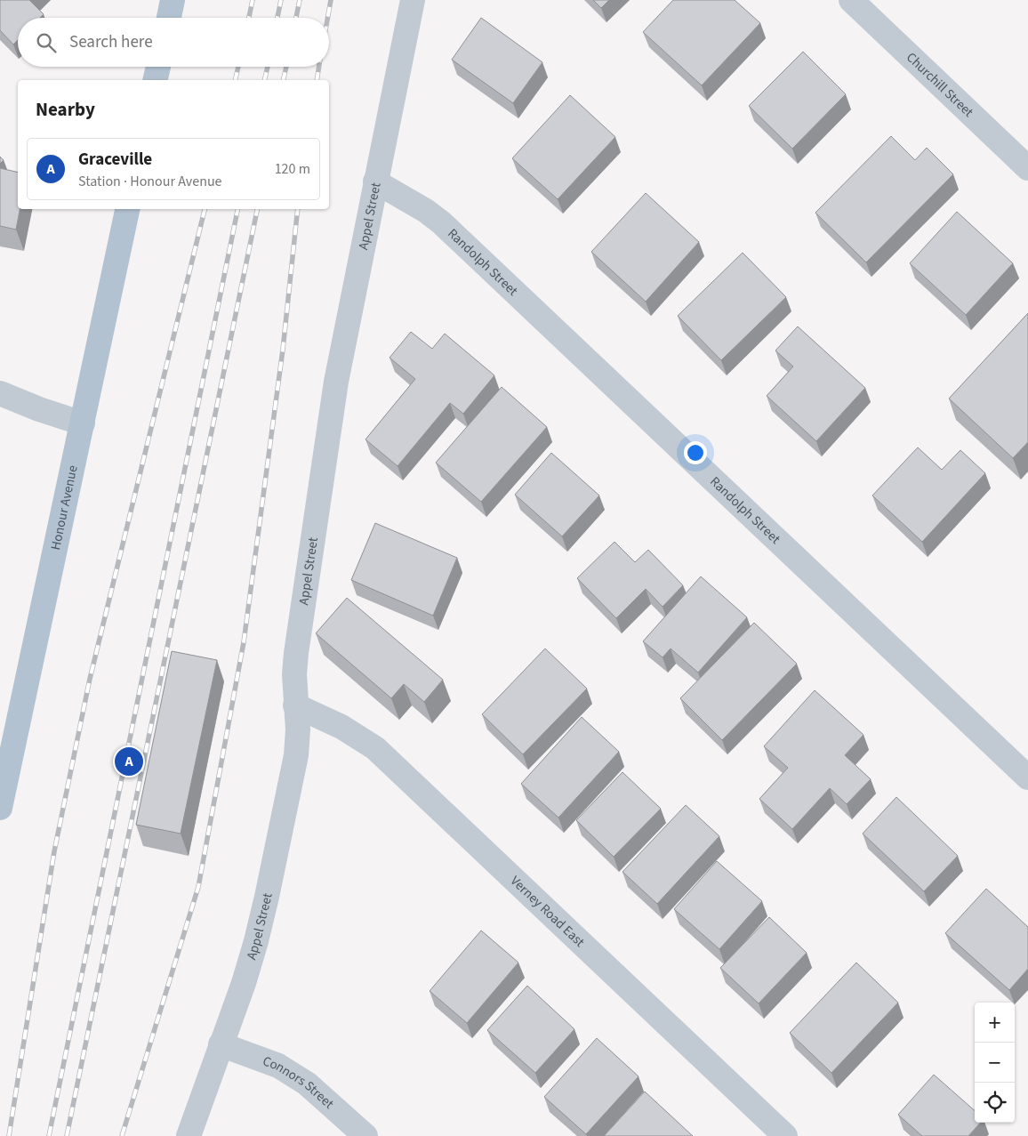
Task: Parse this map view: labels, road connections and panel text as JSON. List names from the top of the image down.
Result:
{
  "streets": {
    "main road": ["Honour Avenue"],
    "street": [
      "Churchill Street",
      "Appel Street",
      "Randolph Street",
      "Verney Road East",
      "Connors Street"
    ]
  },
  "crossings": [
    ["Appel Street", "Randolph Street"],
    ["Appel Street", "Verney Road East"],
    ["Appel Street", "Connors Street"]
  ],
  "page": {
    "search": "Search here",
    "heading": "Nearby",
    "list": [
      {
        "mark": "A",
        "name": "Graceville",
        "note": "Station · Honour Avenue",
        "value": "120 m"
      }
    ],
    "pins": "A",
    "map_buttons": ["+", "−"]
  }
}
